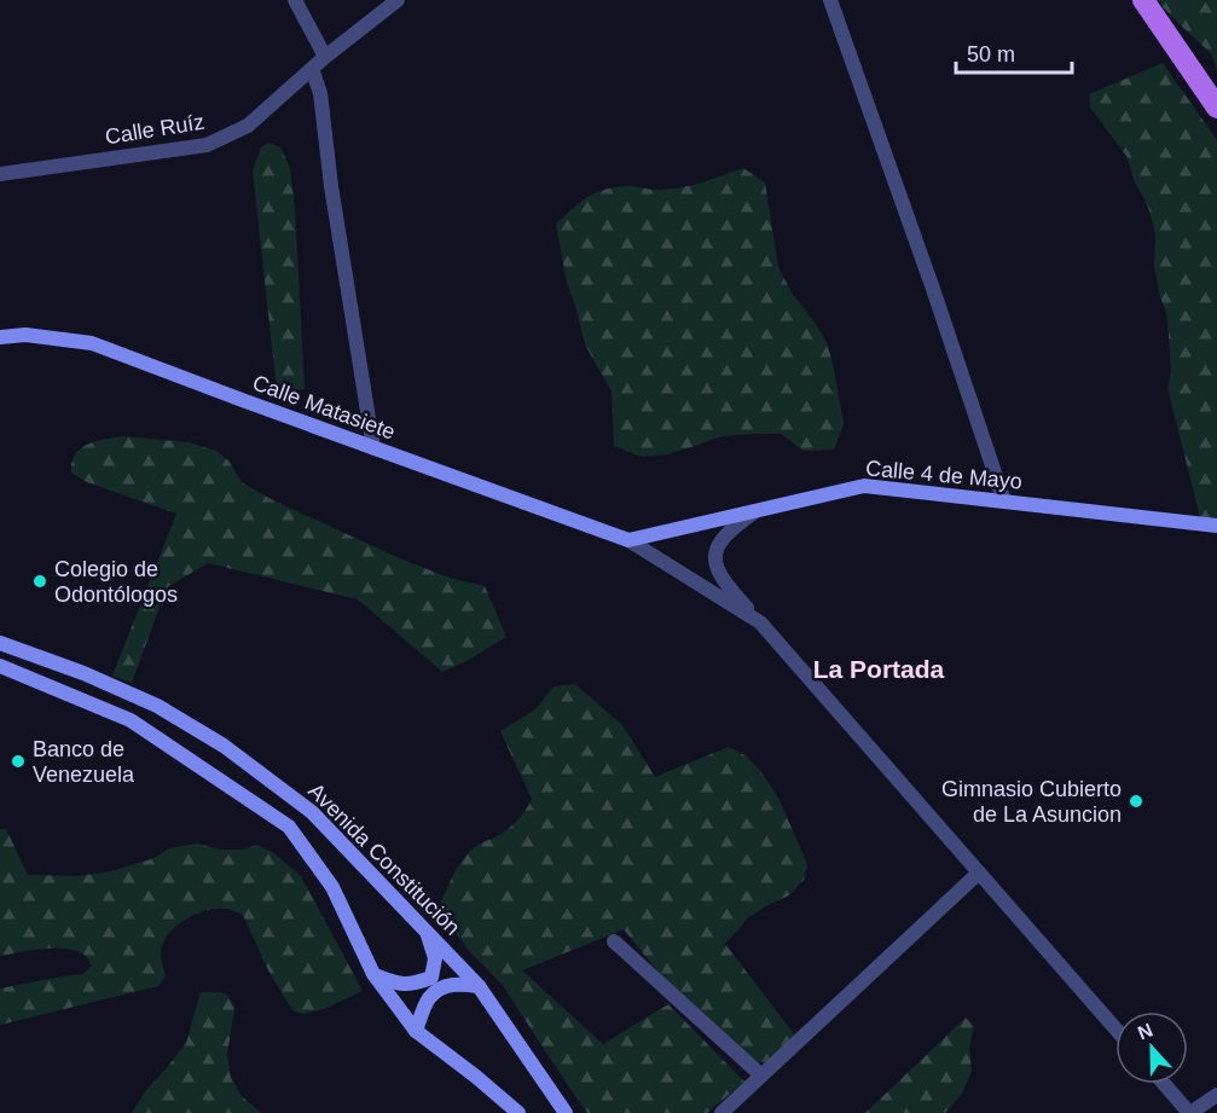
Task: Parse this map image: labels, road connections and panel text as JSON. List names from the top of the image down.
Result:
{
  "streets": {
    "street": [
      "Calle Ruíz",
      "Calle Matasiete",
      "Calle 4 de Mayo",
      "Avenida Constitución"
    ]
  },
  "crossings": [
    ["Calle Matasiete", "Calle 4 de Mayo"]
  ],
  "districts": ["La Portada"],
  "places": ["Colegio de Odontólogos", "Banco de Venezuela", "Gimnasio Cubierto de La Asuncion"],
  "scale_bar": "50 m",
  "north": "top"
}
